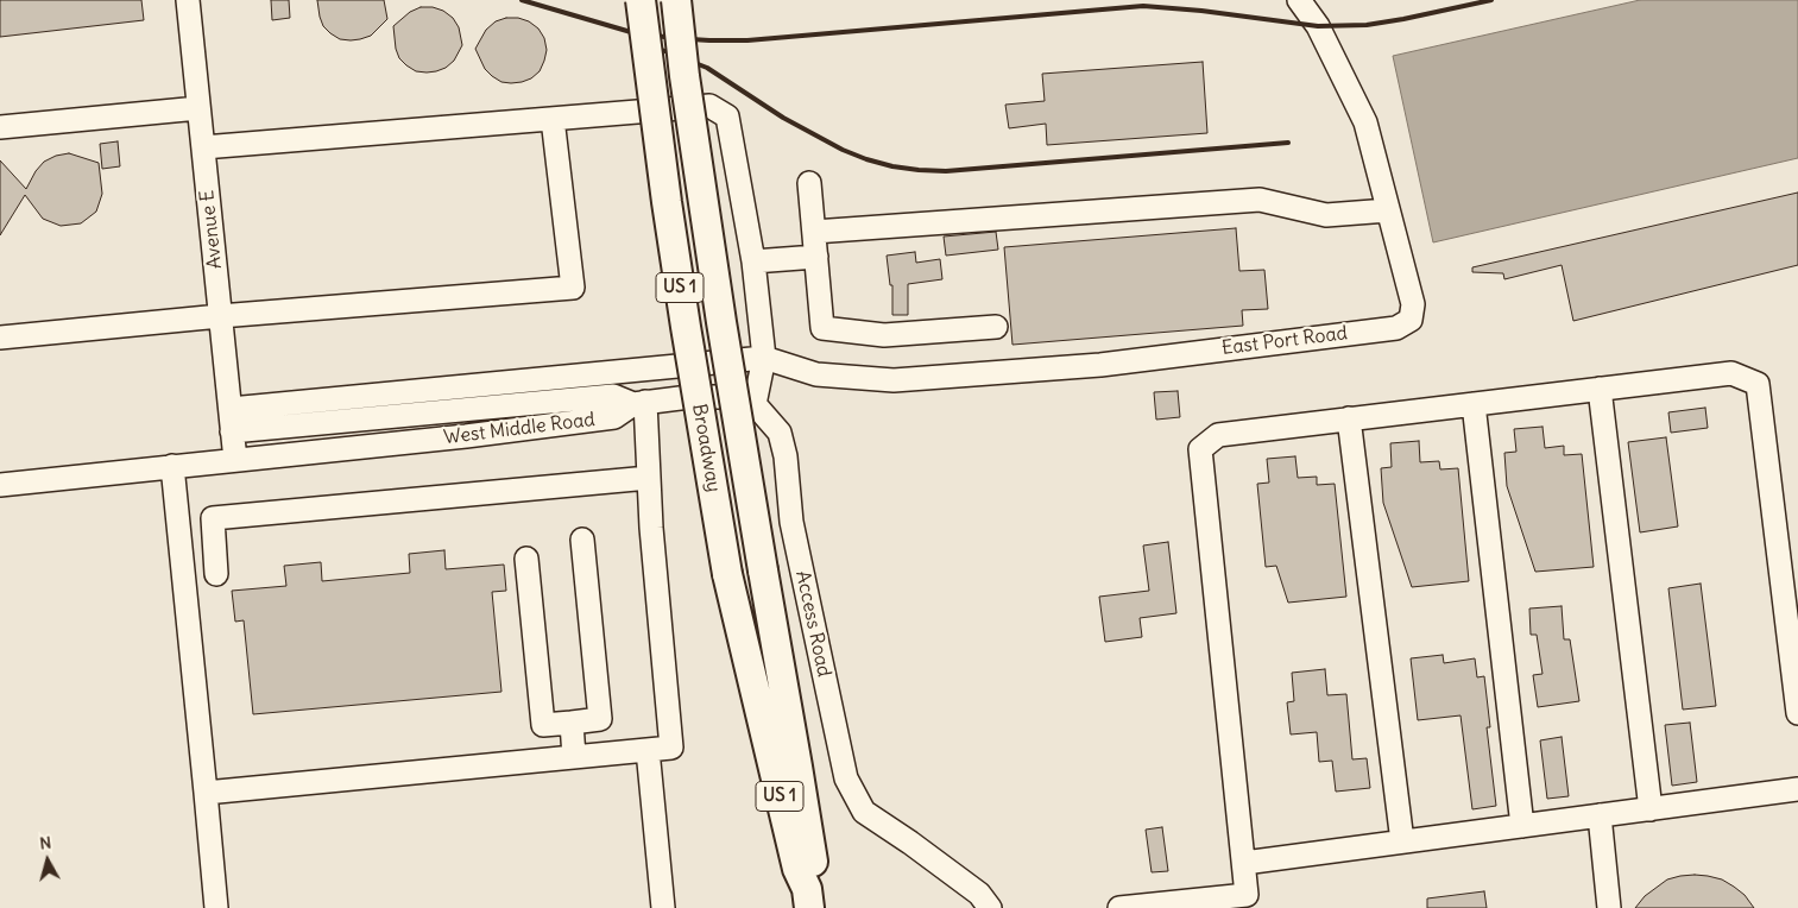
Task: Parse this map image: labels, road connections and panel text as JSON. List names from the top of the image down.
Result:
{
  "streets": {
    "main road": ["US 1", "Broadway"],
    "street": [
      "Avenue E",
      "East Port Road",
      "West Middle Road",
      "Access Road"
    ]
  },
  "crossings": [
    ["Avenue E", "West Middle Road"]
  ],
  "north": "top"
}
